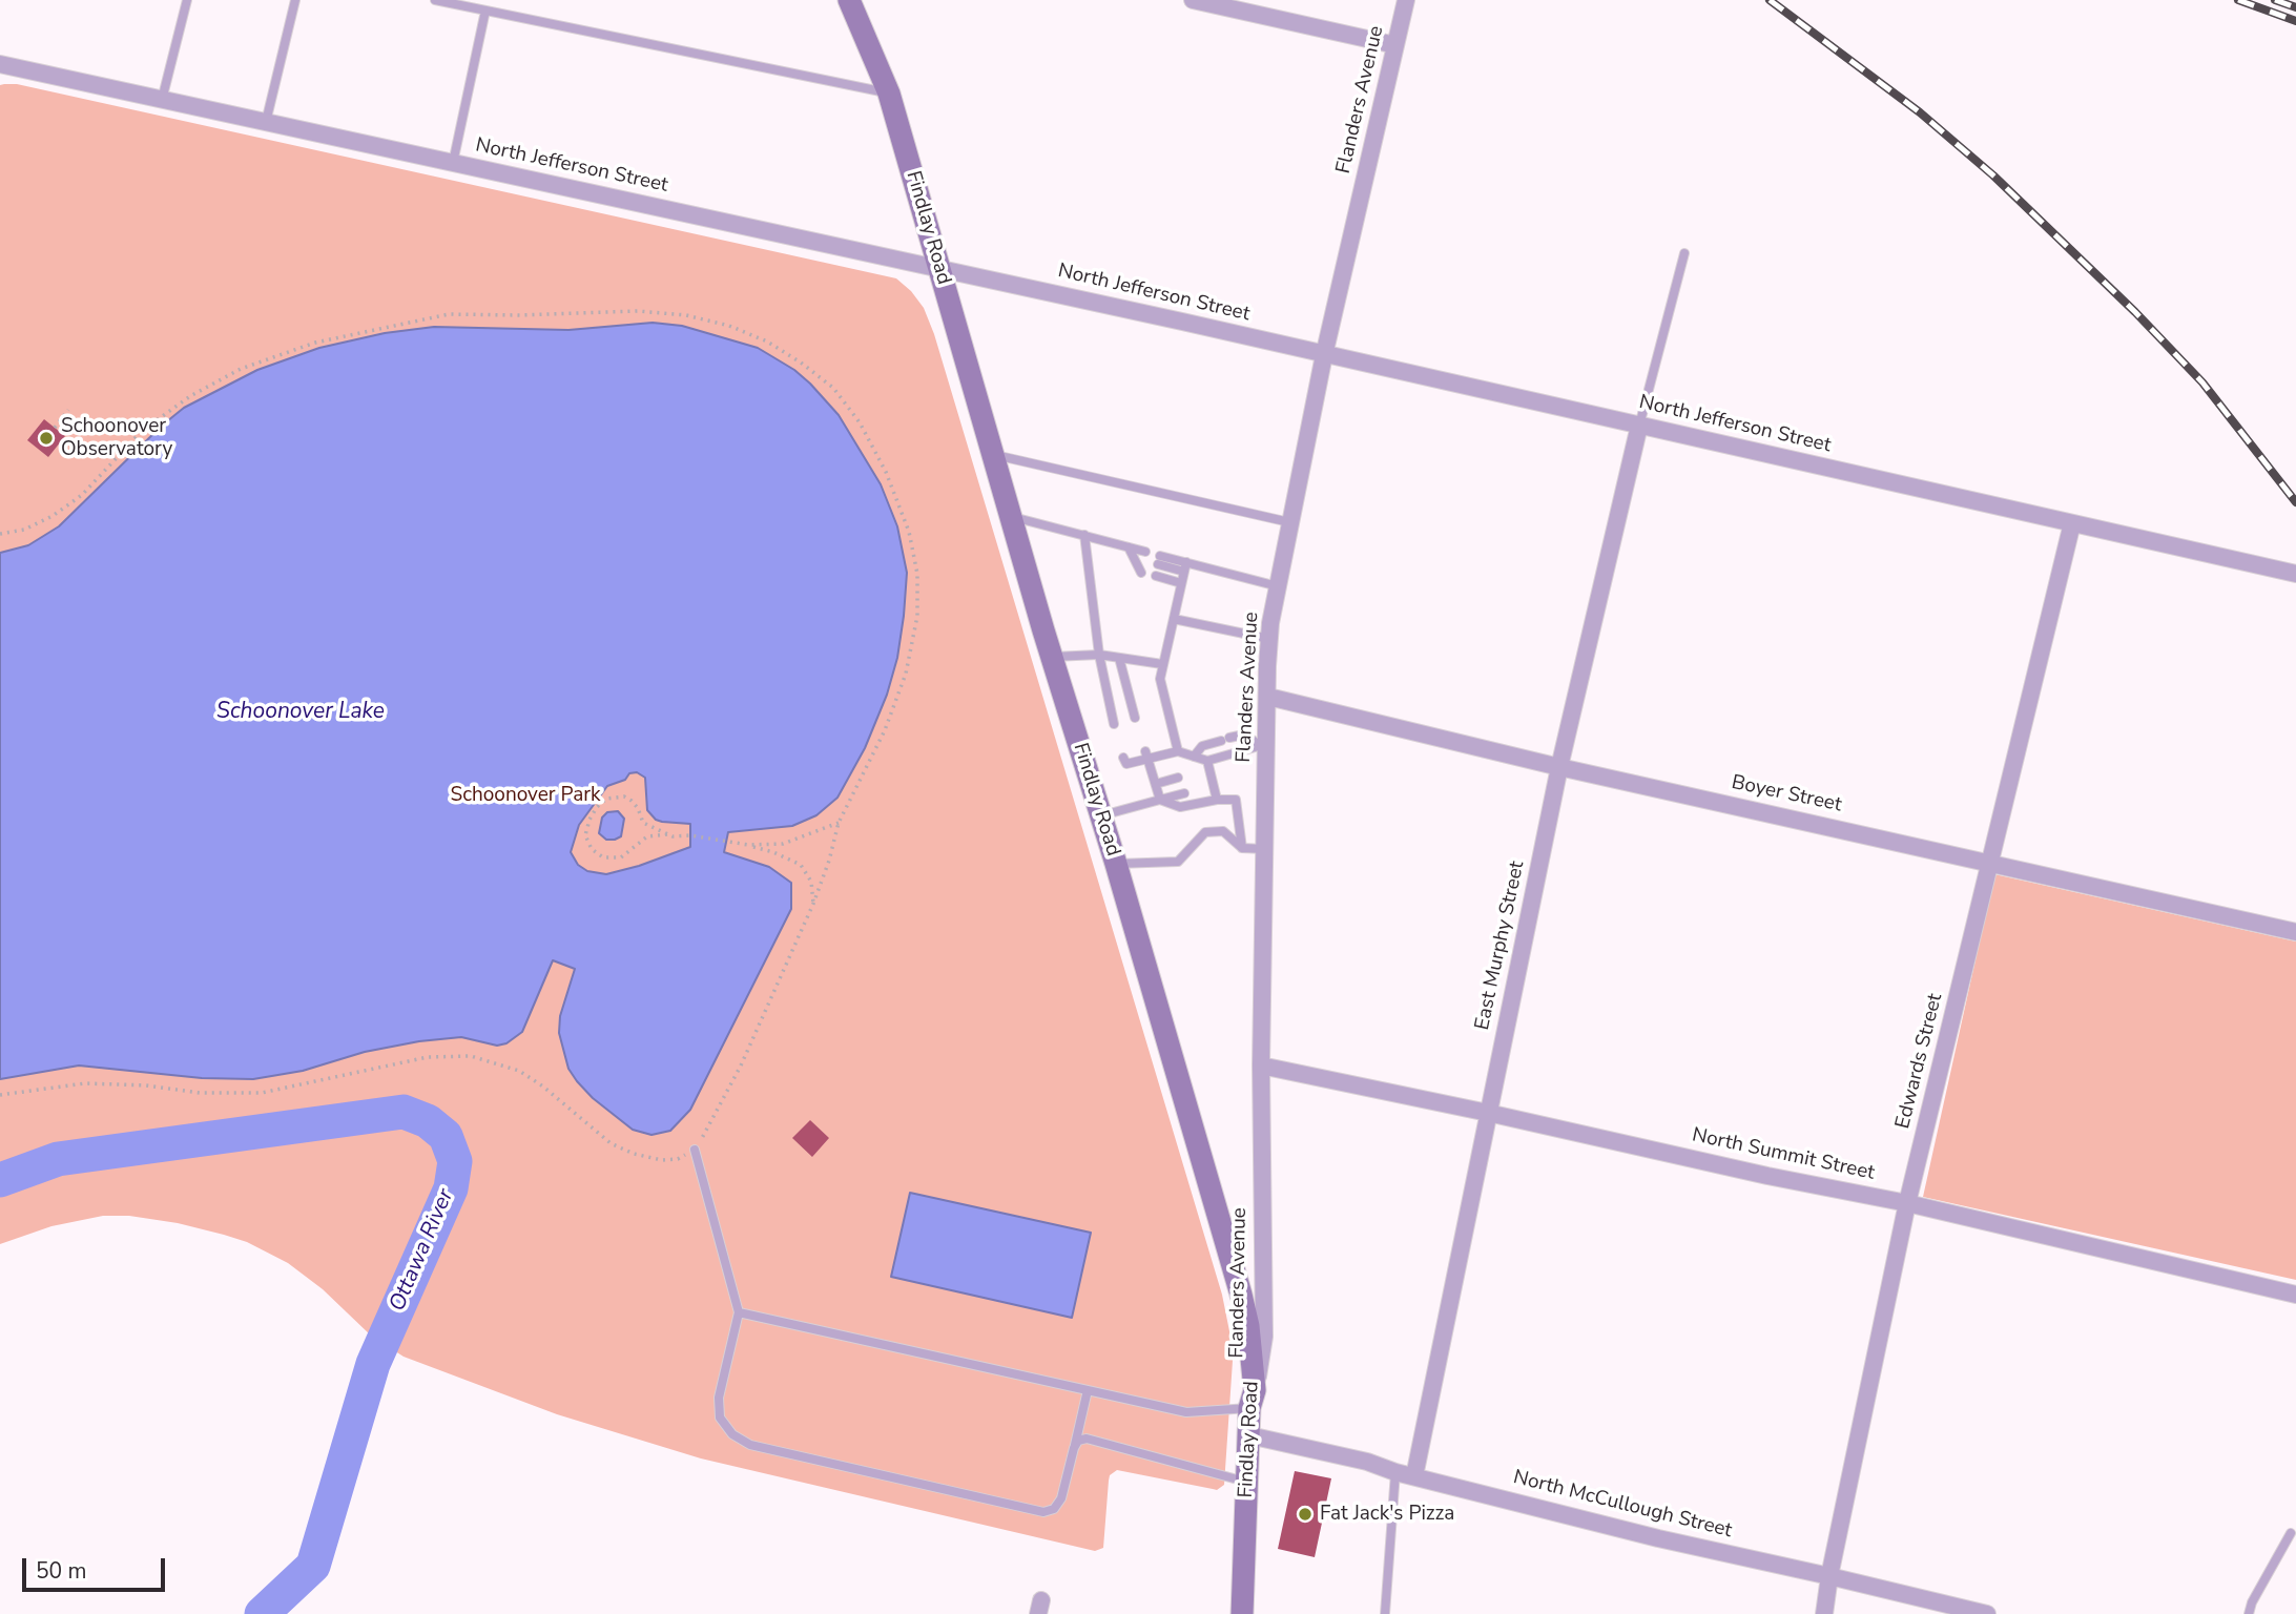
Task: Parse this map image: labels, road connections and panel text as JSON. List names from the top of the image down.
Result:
{
  "streets": {
    "main road": ["Findlay Road"],
    "street": [
      "Flanders Avenue",
      "North Jefferson Street",
      "Boyer Street",
      "East Murphy Street",
      "Edwards Street",
      "North Summit Street",
      "North McCullough Street"
    ]
  },
  "crossings": [
    ["Flanders Avenue", "North Jefferson Street"],
    ["Flanders Avenue", "Findlay Road"],
    ["Flanders Avenue", "Boyer Street"],
    ["Flanders Avenue", "North Summit Street"],
    ["North Jefferson Street", "Findlay Road"],
    ["North Jefferson Street", "East Murphy Street"],
    ["North Jefferson Street", "Edwards Street"],
    ["Findlay Road", "North McCullough Street"],
    ["Boyer Street", "East Murphy Street"],
    ["Boyer Street", "Edwards Street"],
    ["East Murphy Street", "North Summit Street"],
    ["East Murphy Street", "North McCullough Street"],
    ["Edwards Street", "North Summit Street"],
    ["Edwards Street", "North McCullough Street"]
  ],
  "water": ["Schoonover Lake", "Ottawa River"],
  "parks": ["Schoonover Park"],
  "places": ["Schoonover Observatory", "Fat Jack's Pizza"],
  "scale_bar": "50 m"
}
